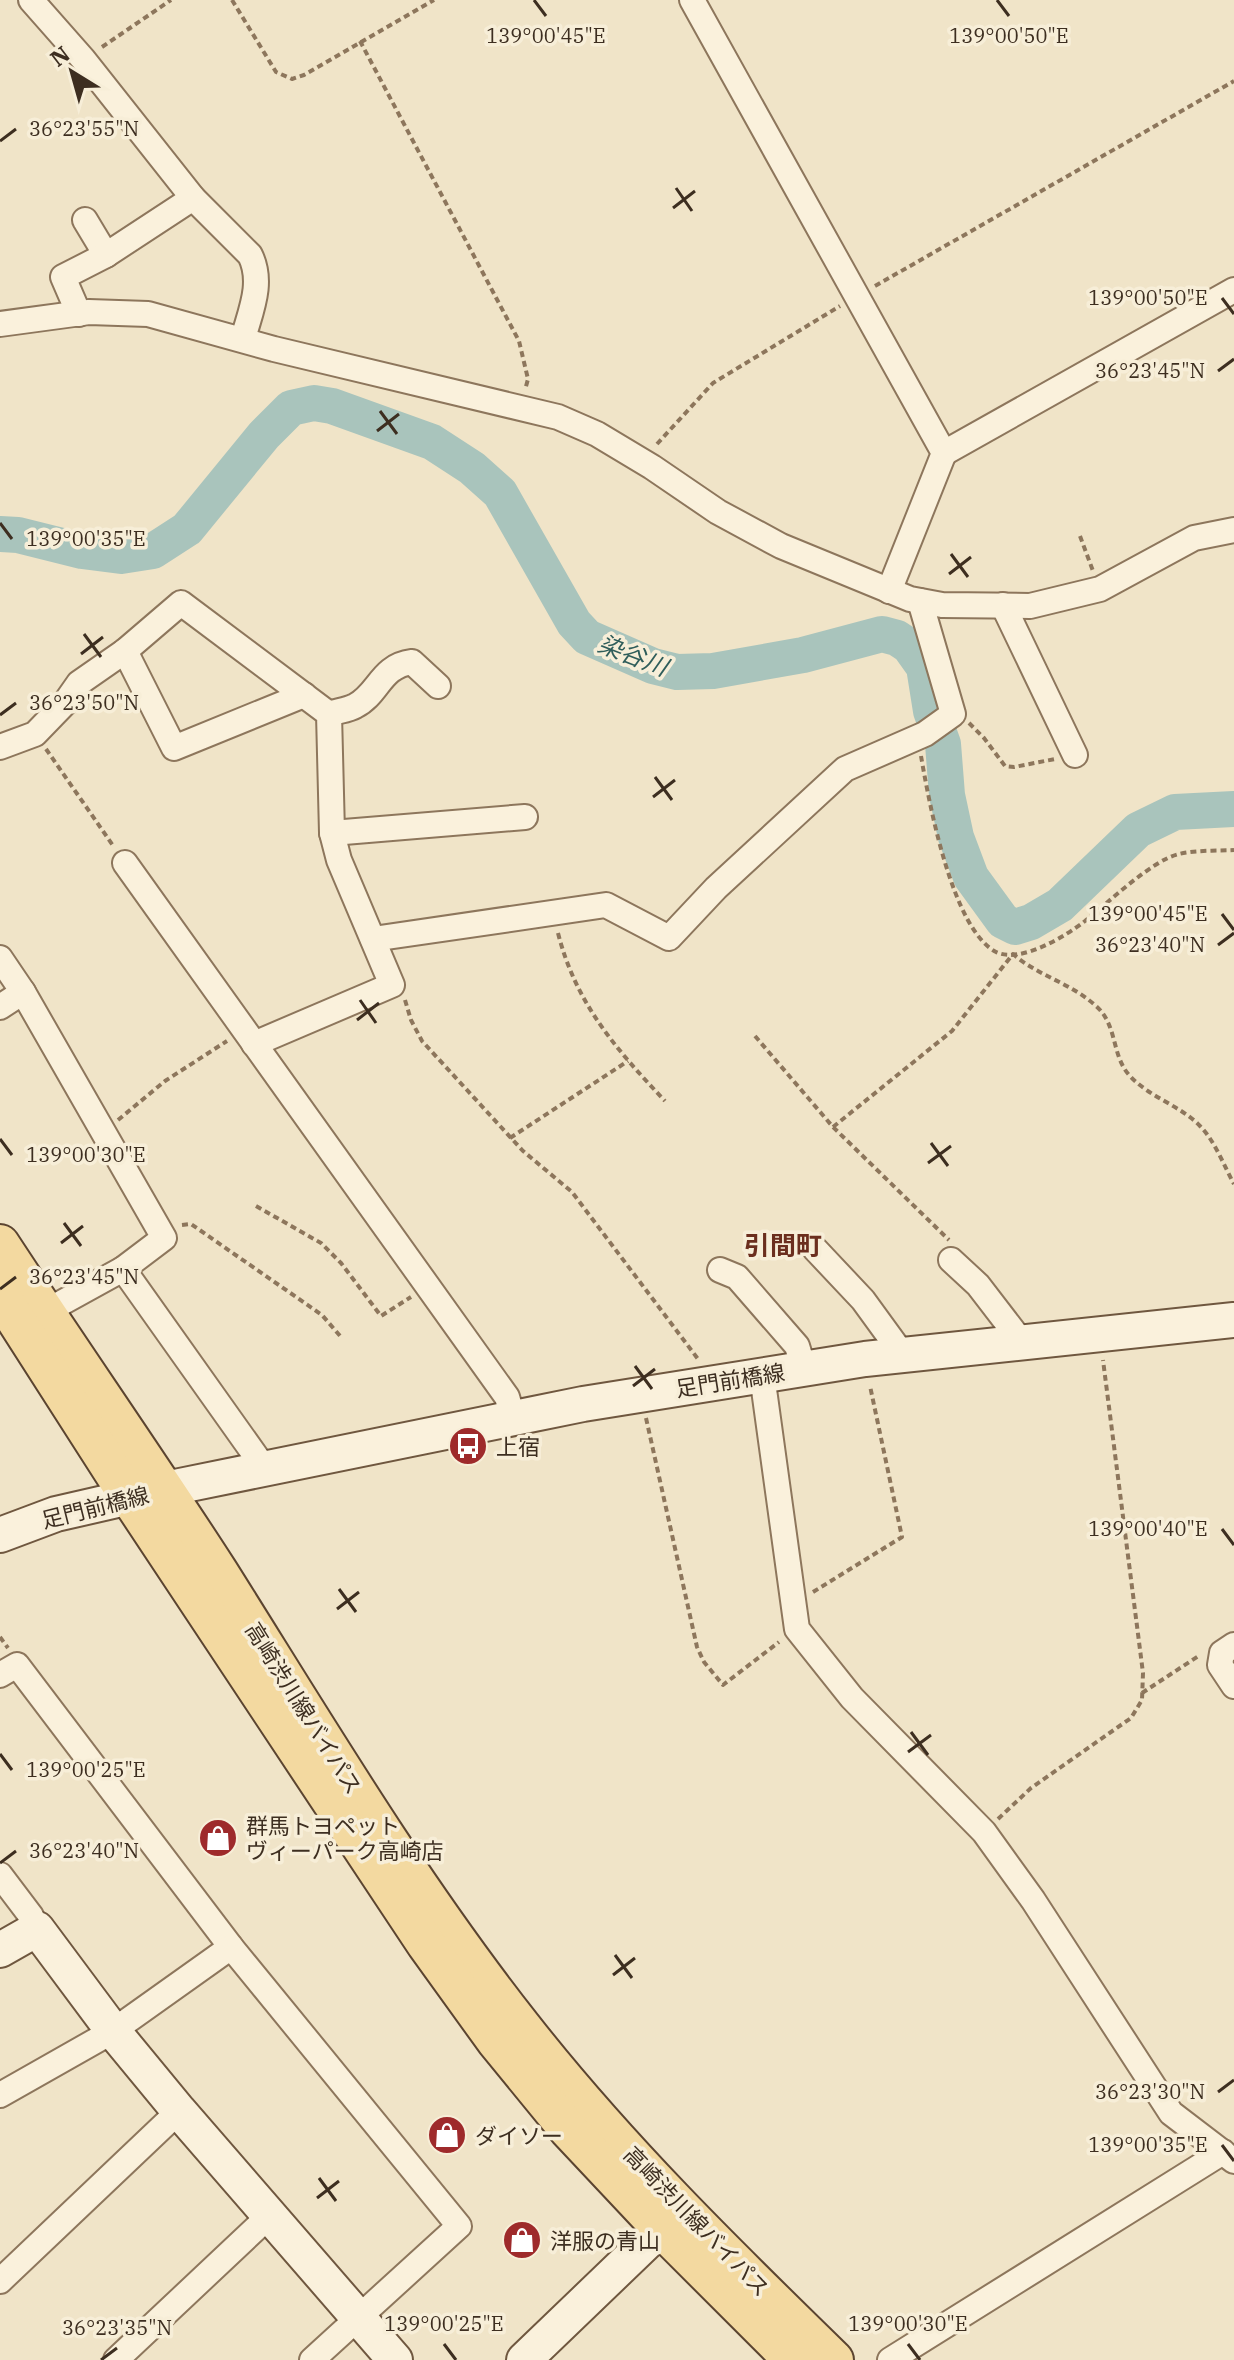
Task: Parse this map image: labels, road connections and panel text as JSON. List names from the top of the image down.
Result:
{
  "streets": {
    "main road": ["足門前橋線", "高崎渋川線バイパス"]
  },
  "crossings": [
    ["足門前橋線", "高崎渋川線バイパス"]
  ],
  "districts": ["引間町"],
  "water": ["染谷川"],
  "places": {
    "bus stop": ["上宿"],
    "shop": ["群馬トヨペット ヴィーパーク高崎店", "ダイソー", "洋服の青山"]
  },
  "north": "top left",
  "coordinates": [
    "139°00'45\"E",
    "139°00'50\"E",
    "36°23'55\"N",
    "36°23'45\"N",
    "139°00'35\"E",
    "36°23'50\"N",
    "36°23'40\"N",
    "139°00'30\"E",
    "139°00'40\"E",
    "139°00'25\"E",
    "36°23'30\"N",
    "36°23'35\"N"
  ]
}
